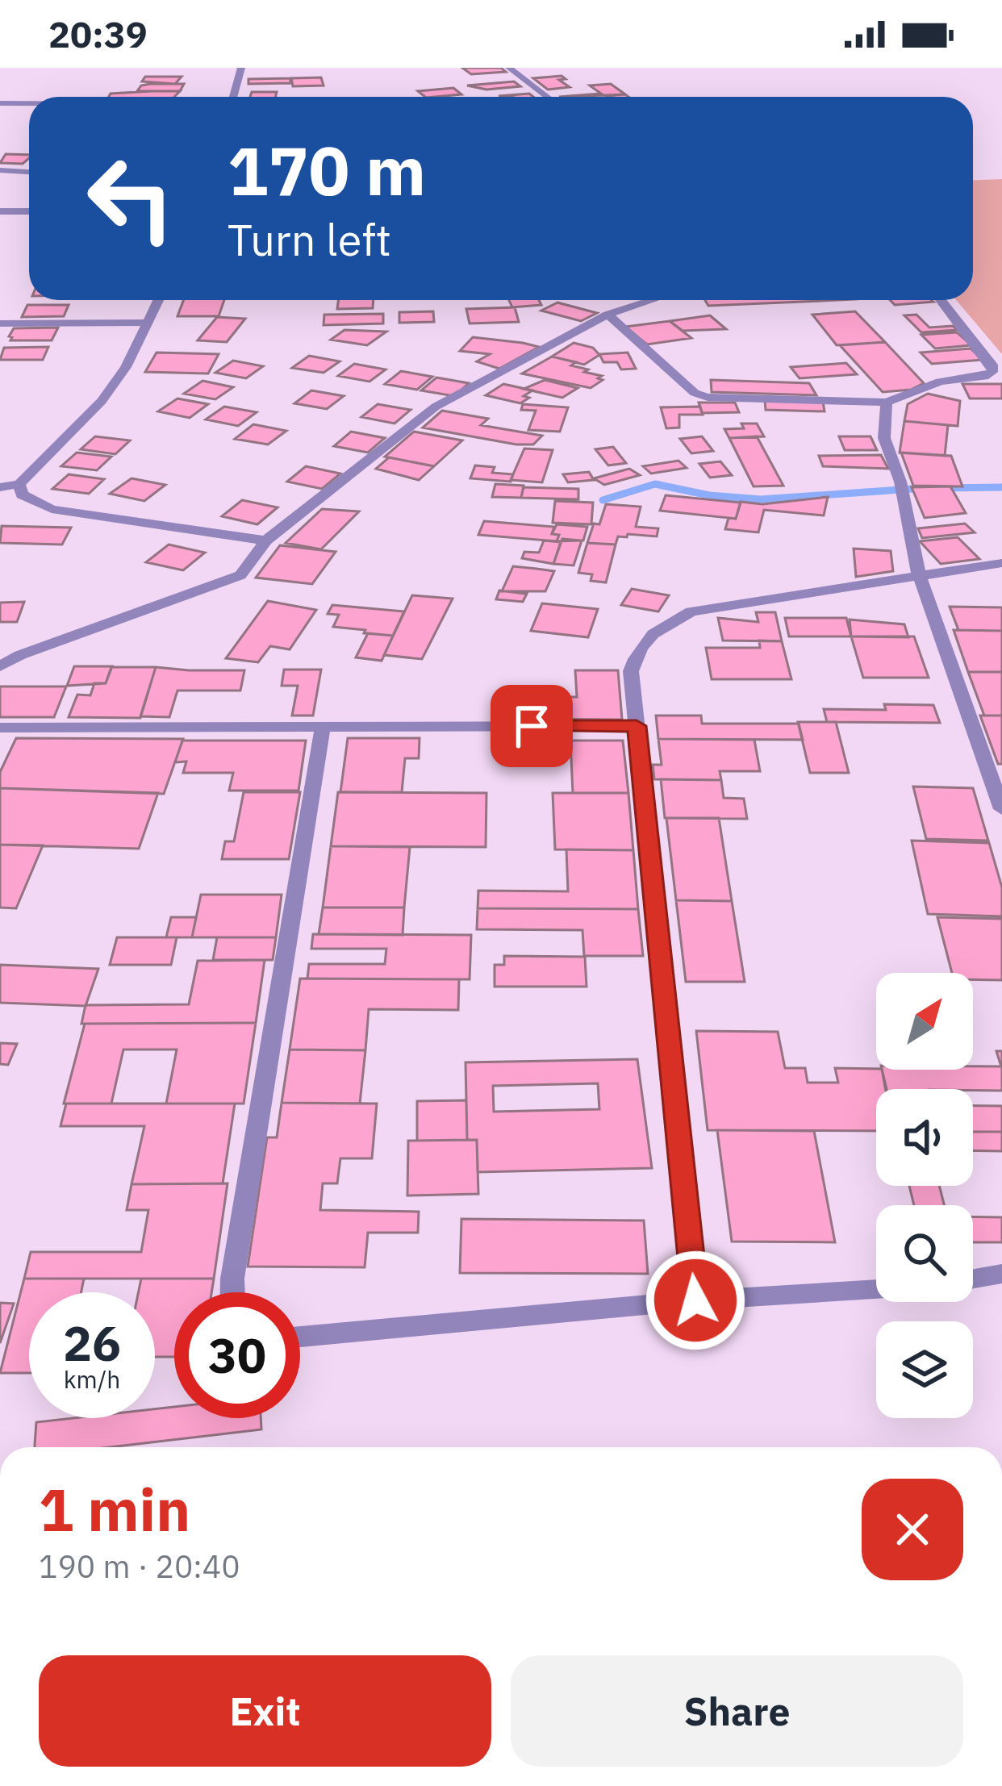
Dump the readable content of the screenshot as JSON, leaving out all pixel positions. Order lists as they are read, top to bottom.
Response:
{
  "north": "top right",
  "page": {
    "status": "20:39",
    "turn": ["170 m", "Turn left"],
    "speed": "26 km/h",
    "limit": "30",
    "heading": ["1 min", "190 m · 20:40"],
    "buttons": ["Exit", "Share"]
  }
}
